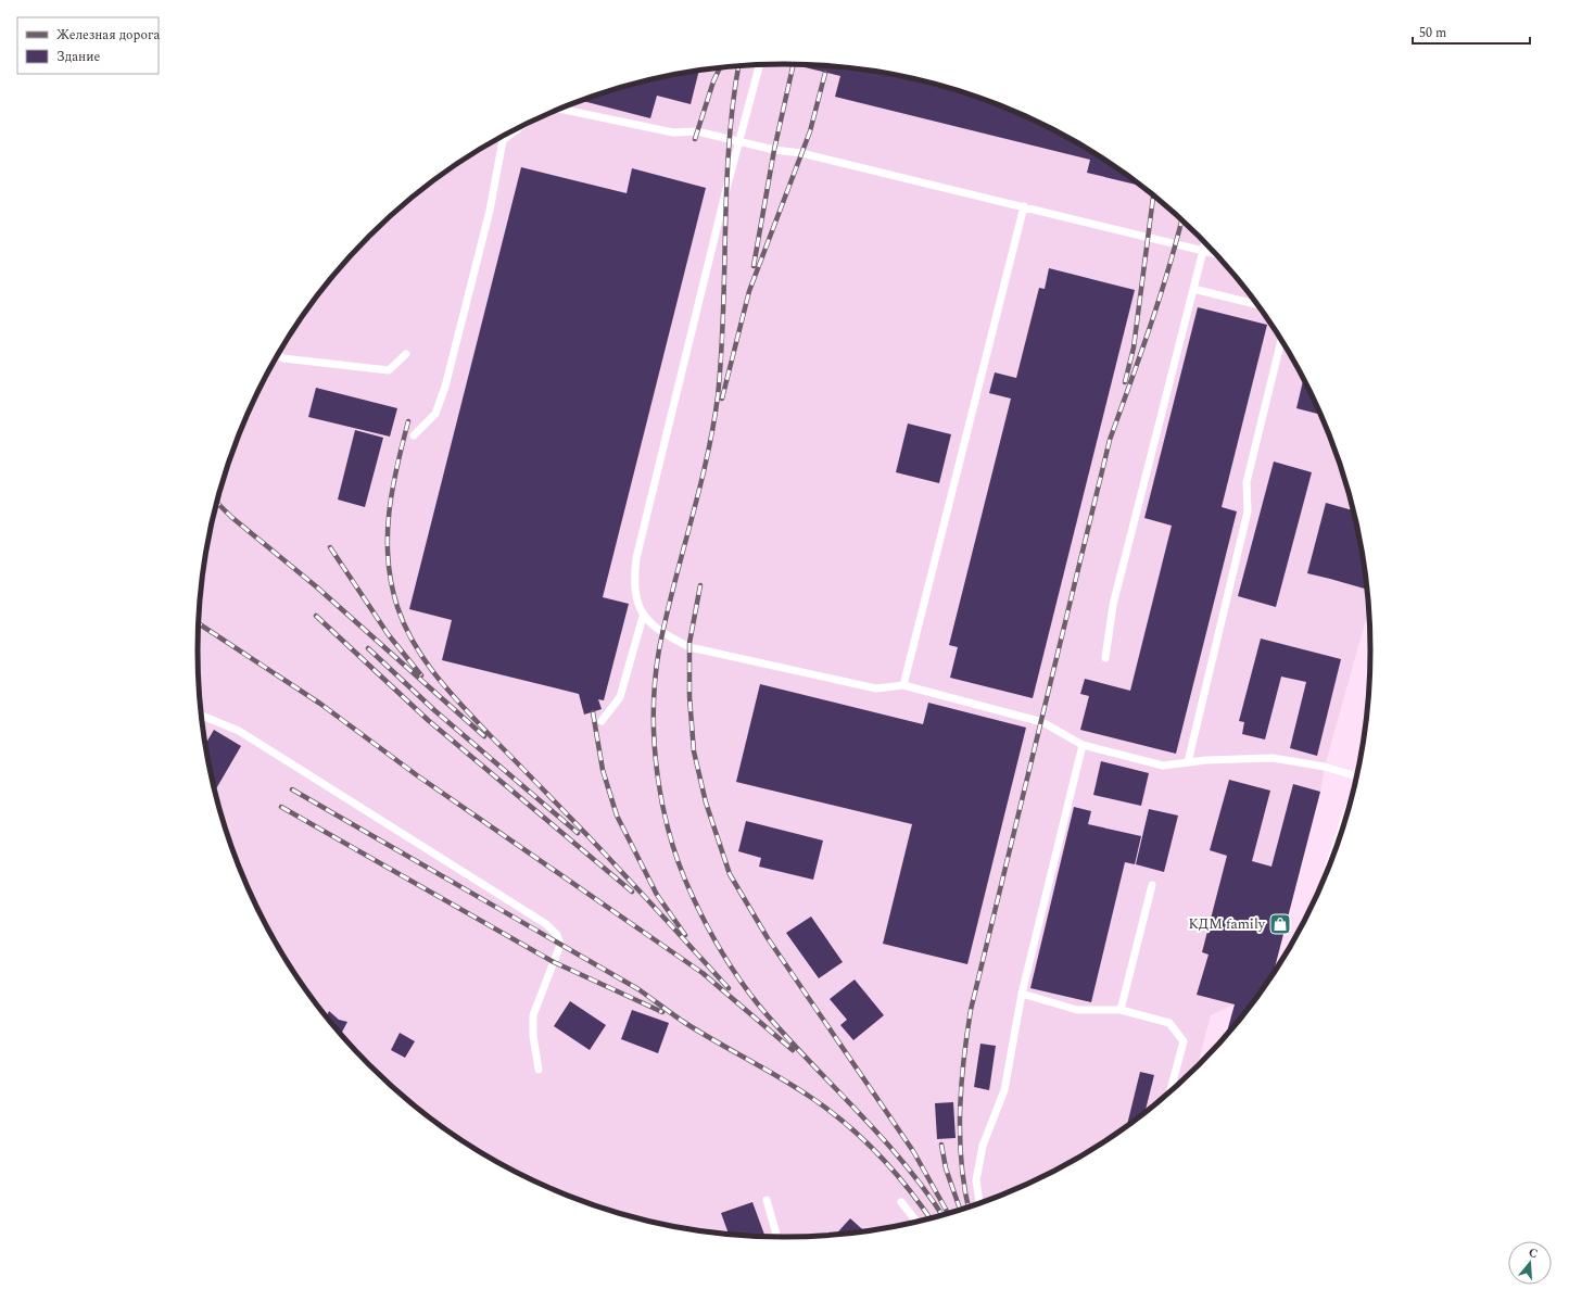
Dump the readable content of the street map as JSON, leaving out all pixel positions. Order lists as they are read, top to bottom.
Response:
{
  "places": {
    "shop": ["КДМ family"]
  },
  "legend": ["Железная дорога", "Здание"],
  "scale_bar": "50 m",
  "north": "top"
}
